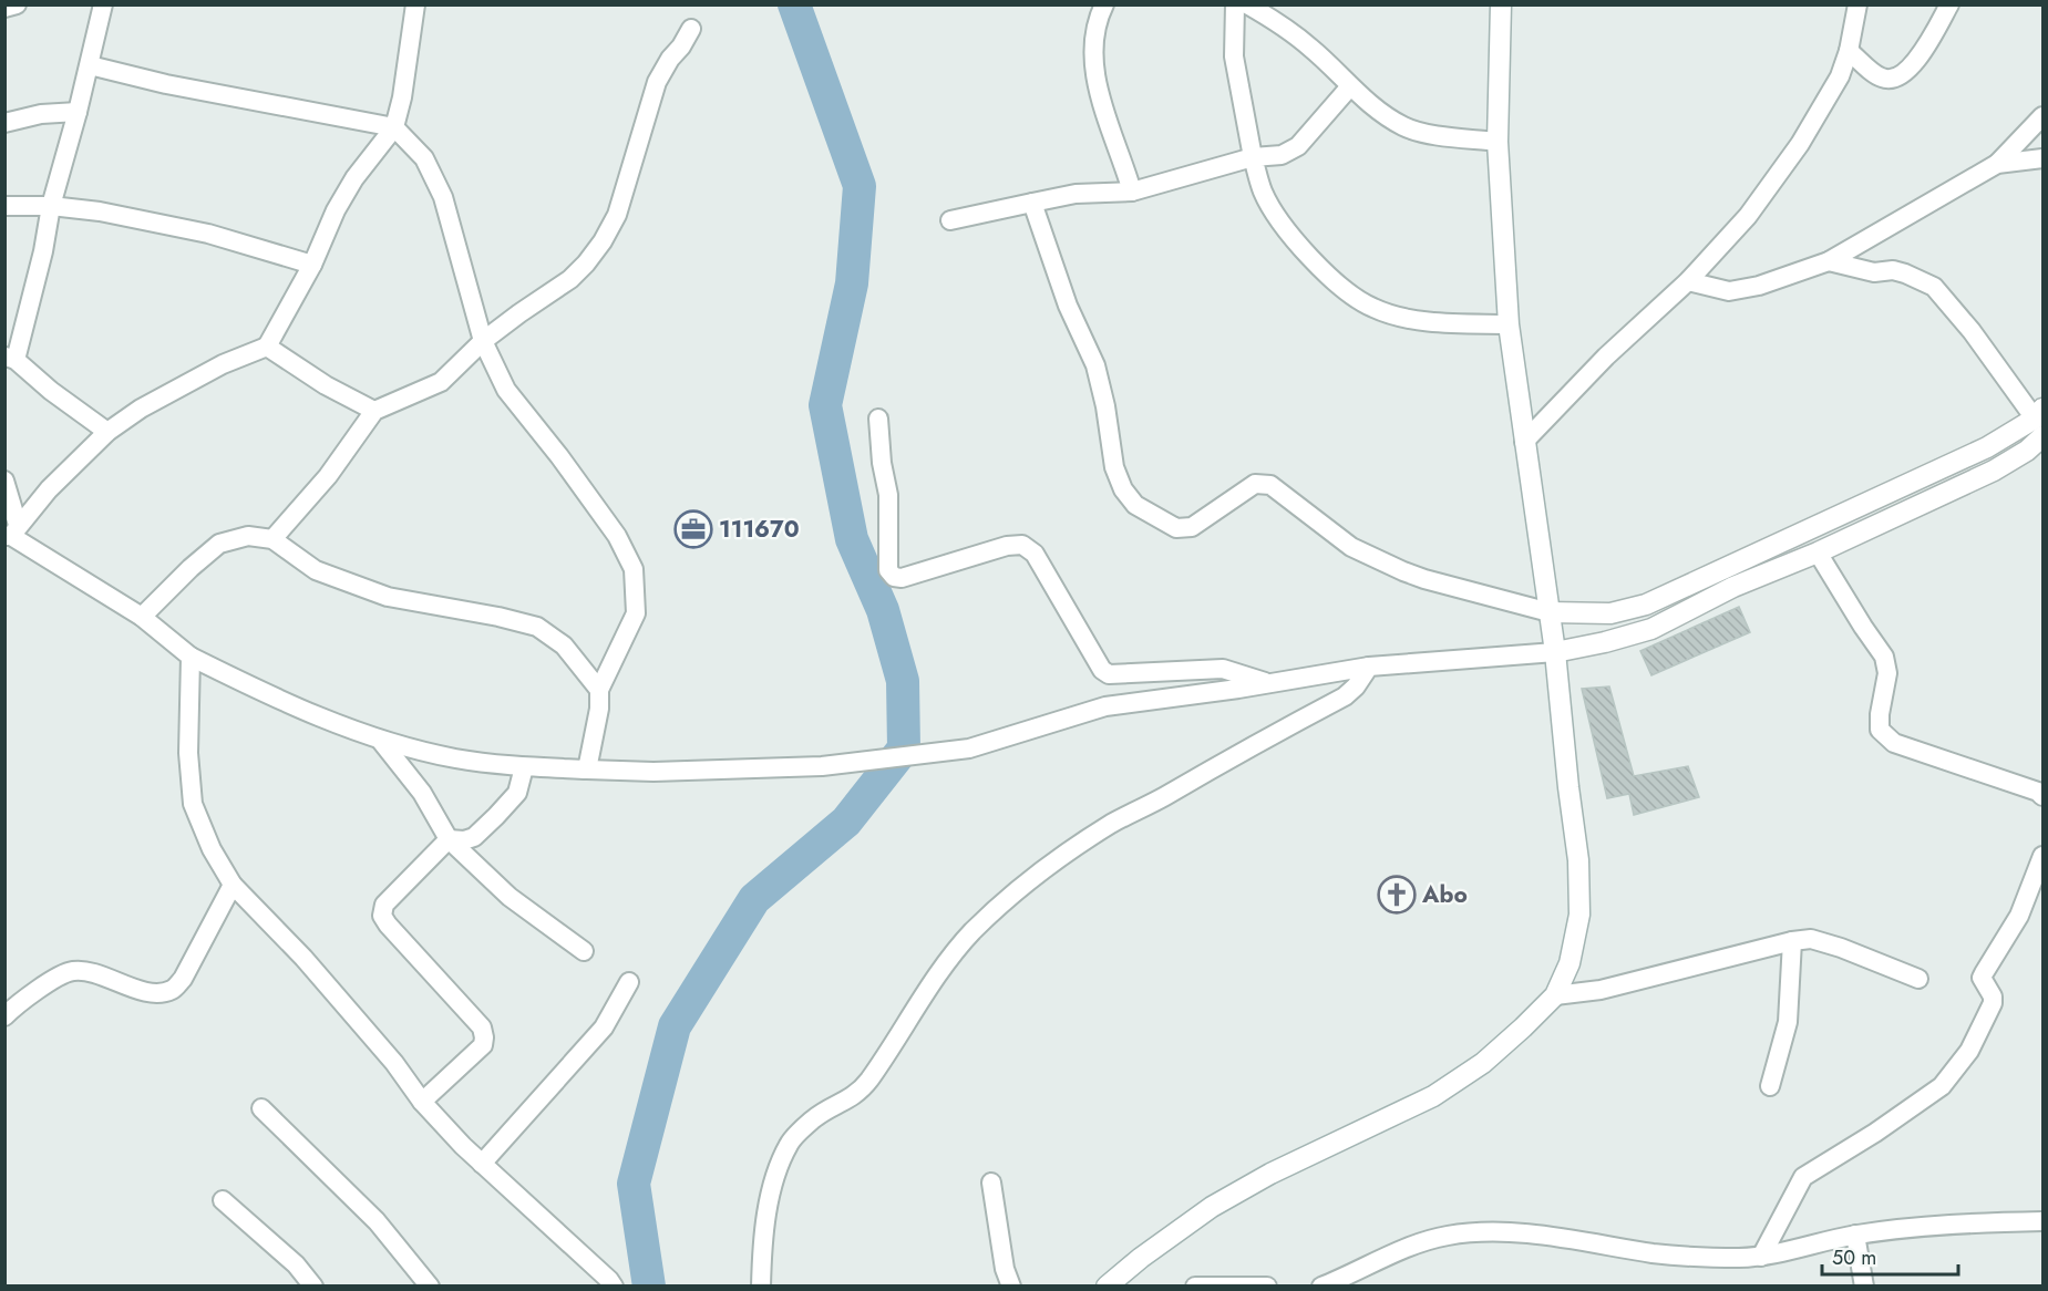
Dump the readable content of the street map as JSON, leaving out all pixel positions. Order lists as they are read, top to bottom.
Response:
{
  "places": {
    "office": ["111670"],
    "church": ["Abo"]
  },
  "scale_bar": "50 m"
}
